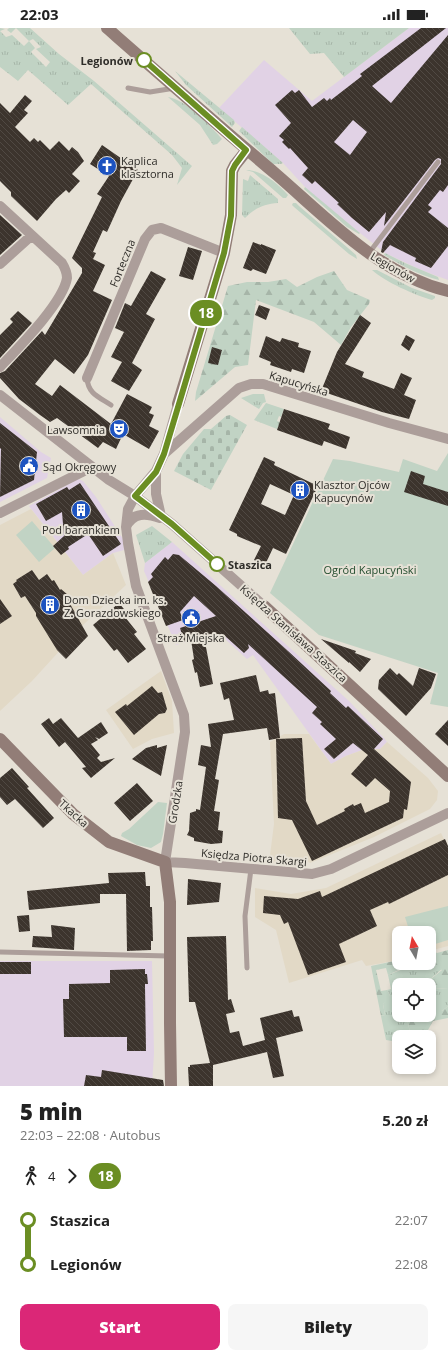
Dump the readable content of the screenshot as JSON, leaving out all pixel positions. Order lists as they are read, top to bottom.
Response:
{
  "streets": {
    "main road": [
      "Legionów",
      "Księdza Stanisława Staszica",
      "Grodzka",
      "Tkacka"
    ],
    "street": ["Forteczna", "Kapucyńska", "Księdza Piotra Skargi"]
  },
  "crossings": [
    ["Księdza Stanisława Staszica", "Grodzka"],
    ["Grodzka", "Tkacka"],
    ["Grodzka", "Księdza Piotra Skargi"],
    ["Tkacka", "Księdza Piotra Skargi"]
  ],
  "parks": ["Ogród Kapucyński"],
  "places": {
    "other": ["Legionów", "Staszica"],
    "church": ["Kaplica klasztorna"],
    "theatre": ["Lawsomnia"],
    "public building": ["Sąd Okręgowy", "Straż Miejska"],
    "building": ["Klasztor Ojców Kapucynów", "Pod barankiem", "Dom Dziecka im. ks. Z. Gorazdowskiego"]
  },
  "lines": ["bus line 18"],
  "north": "top",
  "page": {
    "status": "22:03",
    "on_map": "18",
    "heading": ["5 min", "22:03 – 22:08 · Autobus", "5.20 zł"],
    "legs": ["4", "18"],
    "list": [
      {
        "name": "Staszica",
        "value": "22:07"
      },
      {
        "name": "Legionów",
        "value": "22:08"
      }
    ],
    "buttons": ["Start", "Bilety"]
  }
}
